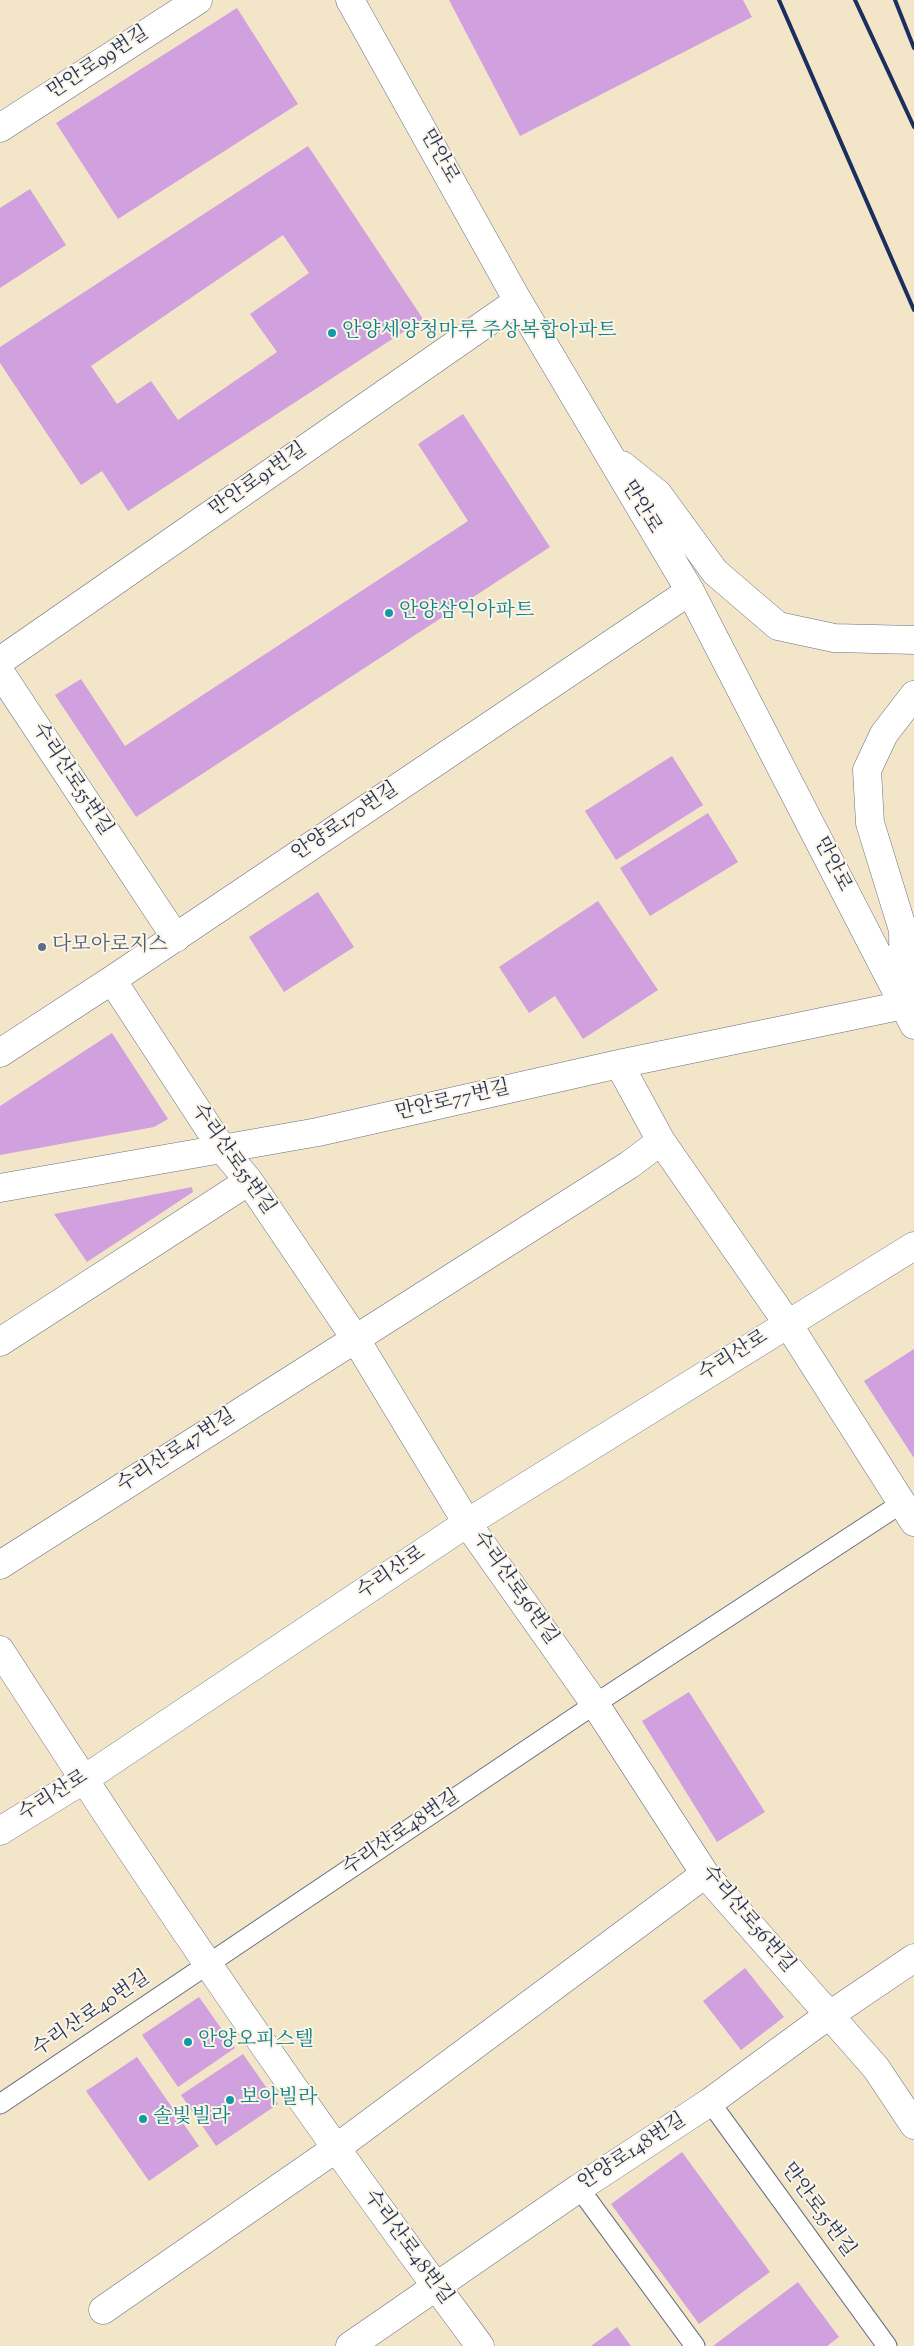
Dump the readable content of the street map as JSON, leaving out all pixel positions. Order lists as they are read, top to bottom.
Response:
{
  "streets": {
    "street": [
      "만안로99번길",
      "만안로",
      "만안로91번길",
      "수리산로55번길",
      "안양로170번길",
      "만안로77번길",
      "수리산로",
      "수리산로47번길",
      "수리산로56번길",
      "수리산로48번길",
      "안양로148번길"
    ],
    "lane": ["수리산로40번길", "만안로55번길"]
  },
  "crossings": [
    ["만안로", "만안로91번길"],
    ["만안로", "안양로170번길"],
    ["만안로", "만안로77번길"],
    ["수리산로55번길", "안양로170번길"],
    ["수리산로55번길", "만안로77번길"],
    ["수리산로55번길", "수리산로"],
    ["수리산로55번길", "수리산로47번길"],
    ["수리산로55번길", "수리산로56번길"],
    ["만안로77번길", "수리산로"],
    ["수리산로", "수리산로56번길"],
    ["수리산로", "수리산로48번길"],
    ["수리산로56번길", "수리산로48번길"],
    ["수리산로56번길", "안양로148번길"],
    ["수리산로48번길", "수리산로40번길"],
    ["수리산로48번길", "안양로148번길"],
    ["안양로148번길", "만안로55번길"]
  ],
  "places": [
    "안양세양청마루 주상복합아파트",
    "안양삼익아파트",
    "다모아로지스",
    "안양오피스텔",
    "보아빌라",
    "솔빛빌라"
  ]
}
